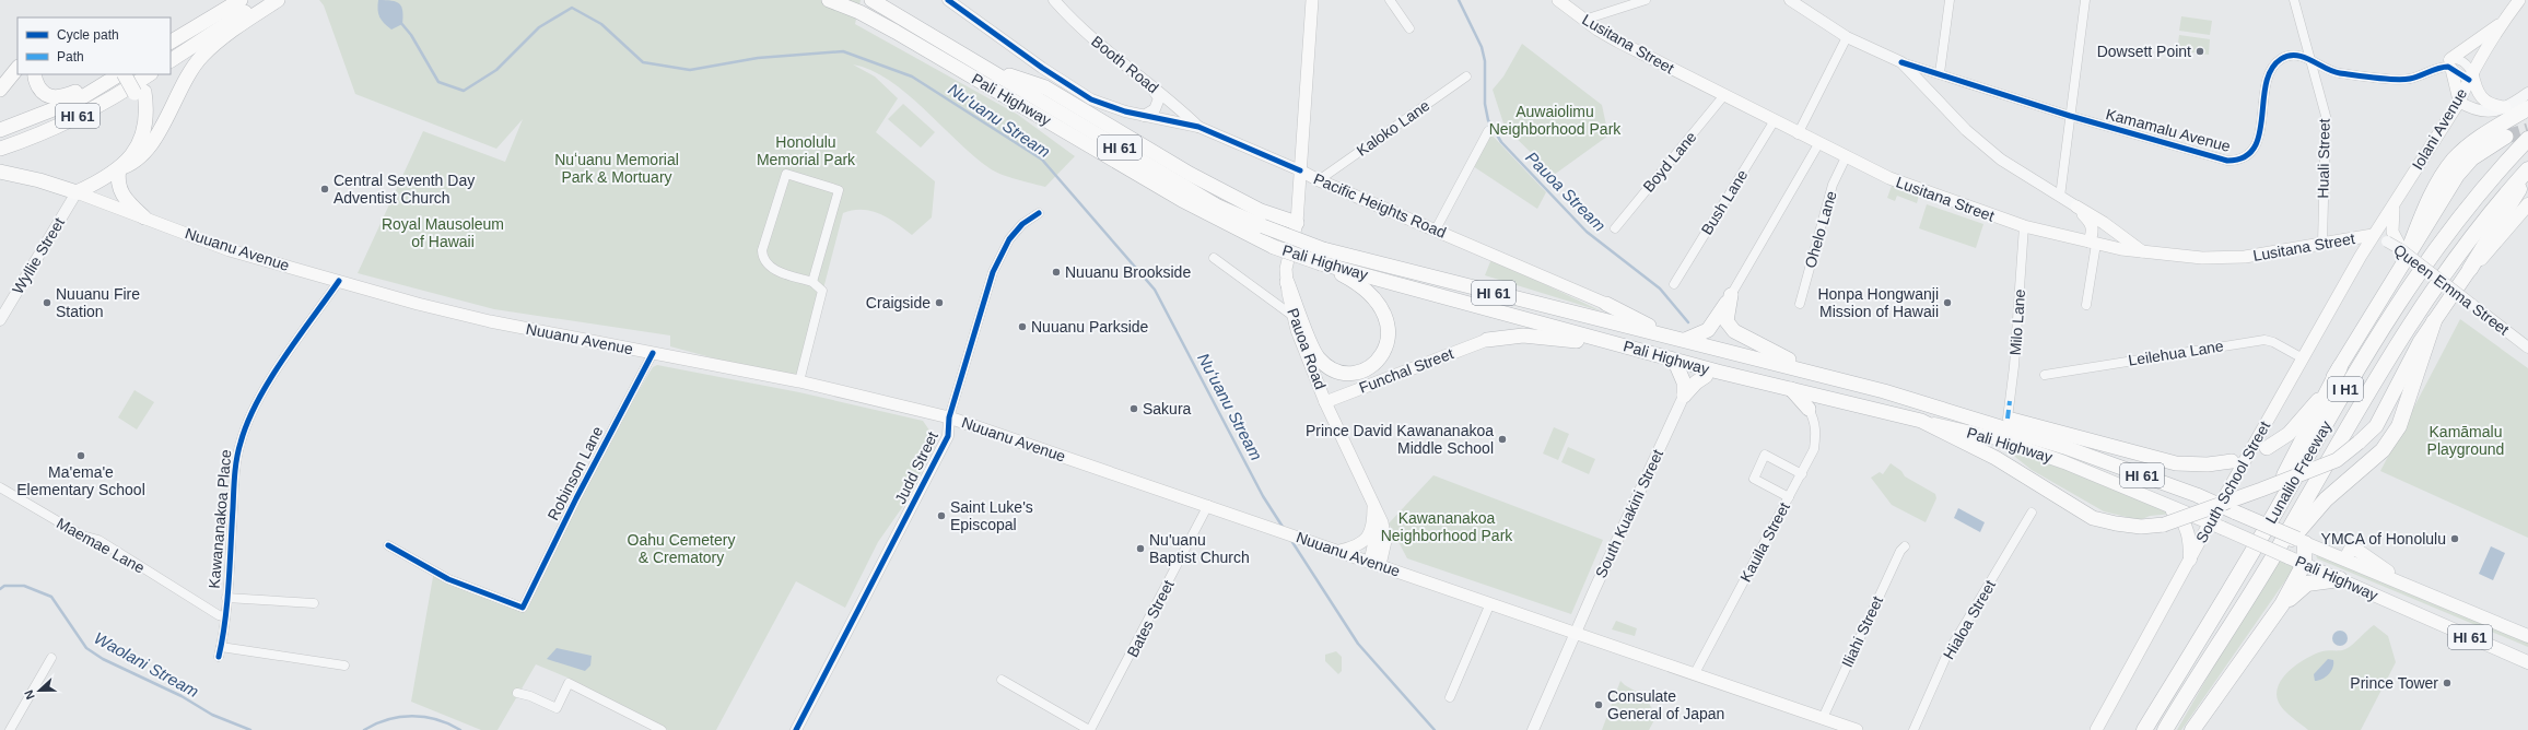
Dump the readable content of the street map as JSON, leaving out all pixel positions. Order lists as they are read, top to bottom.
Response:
{
  "streets": {
    "highway": [
      "Pali Highway",
      "HI 61",
      "I H1",
      "Lunalilo Freeway"
    ],
    "main road": [
      "Lusitana Street",
      "Iolani Avenue",
      "Pacific Heights Road",
      "Nuuanu Avenue",
      "Pauoa Road",
      "Funchal Street",
      "South School Street"
    ],
    "street": [
      "Booth Road",
      "Kaloko Lane",
      "Kamamalu Avenue",
      "Huali Street",
      "Boyd Lane",
      "Bush Lane",
      "Ohelo Lane",
      "Wyllie Street",
      "Queen Emma Street",
      "Milo Lane",
      "Leilehua Lane",
      "Judd Street",
      "Robinson Lane",
      "South Kuakini Street",
      "Kawananakoa Place",
      "Kauila Street",
      "Maemae Lane",
      "Bates Street",
      "Hialoa Street",
      "Iliahi Street"
    ]
  },
  "crossings": [
    ["Lusitana Street", "Iolani Avenue"],
    ["Lusitana Street", "Huali Street"],
    ["Lusitana Street", "Boyd Lane"],
    ["Lusitana Street", "Bush Lane"],
    ["Lusitana Street", "Ohelo Lane"],
    ["Lusitana Street", "Queen Emma Street"],
    ["Lusitana Street", "Milo Lane"],
    ["Lusitana Street", "South School Street"],
    ["Booth Road", "Pacific Heights Road"],
    ["Pali Highway", "South School Street"],
    ["Kaloko Lane", "Pacific Heights Road"],
    ["Iolani Avenue", "Queen Emma Street"],
    ["Iolani Avenue", "South School Street"],
    ["Kamamalu Avenue", "Huali Street"],
    ["Pacific Heights Road", "Pauoa Road"],
    ["Nuuanu Avenue", "Wyllie Street"],
    ["Nuuanu Avenue", "Pauoa Road"],
    ["Nuuanu Avenue", "Judd Street"],
    ["Nuuanu Avenue", "Robinson Lane"],
    ["Nuuanu Avenue", "South Kuakini Street"],
    ["Nuuanu Avenue", "Kawananakoa Place"],
    ["Nuuanu Avenue", "Kauila Street"],
    ["Nuuanu Avenue", "Bates Street"],
    ["Nuuanu Avenue", "Iliahi Street"],
    ["Queen Emma Street", "South School Street"],
    ["Pauoa Road", "Funchal Street"],
    ["Leilehua Lane", "South School Street"],
    ["Kawananakoa Place", "Maemae Lane"]
  ],
  "water": ["Nuʻuanu Stream", "Pauoa Stream", "Waolani Stream"],
  "parks": [
    "Auwaiolimu Neighborhood Park",
    "Honolulu Memorial Park",
    "Nuʻuanu Memorial Park & Mortuary",
    "Royal Mausoleum of Hawaii",
    "Kamāmalu Playground",
    "Kawananakoa Neighborhood Park",
    "Oahu Cemetery & Crematory"
  ],
  "places": [
    "Dowsett Point",
    "Central Seventh Day Adventist Church",
    "Nuuanu Brookside",
    "Nuuanu Fire Station",
    "Craigside",
    "Honpa Hongwanji Mission of Hawaii",
    "Nuuanu Parkside",
    "Sakura",
    "Prince David Kawananakoa Middle School",
    "Ma'ema'e Elementary School",
    "Saint Luke's Episcopal",
    "YMCA of Honolulu",
    "Nu'uanu Baptist Church",
    "Prince Tower",
    "Consulate General of Japan"
  ],
  "legend": ["Cycle path", "Path"],
  "north": "left"
}
